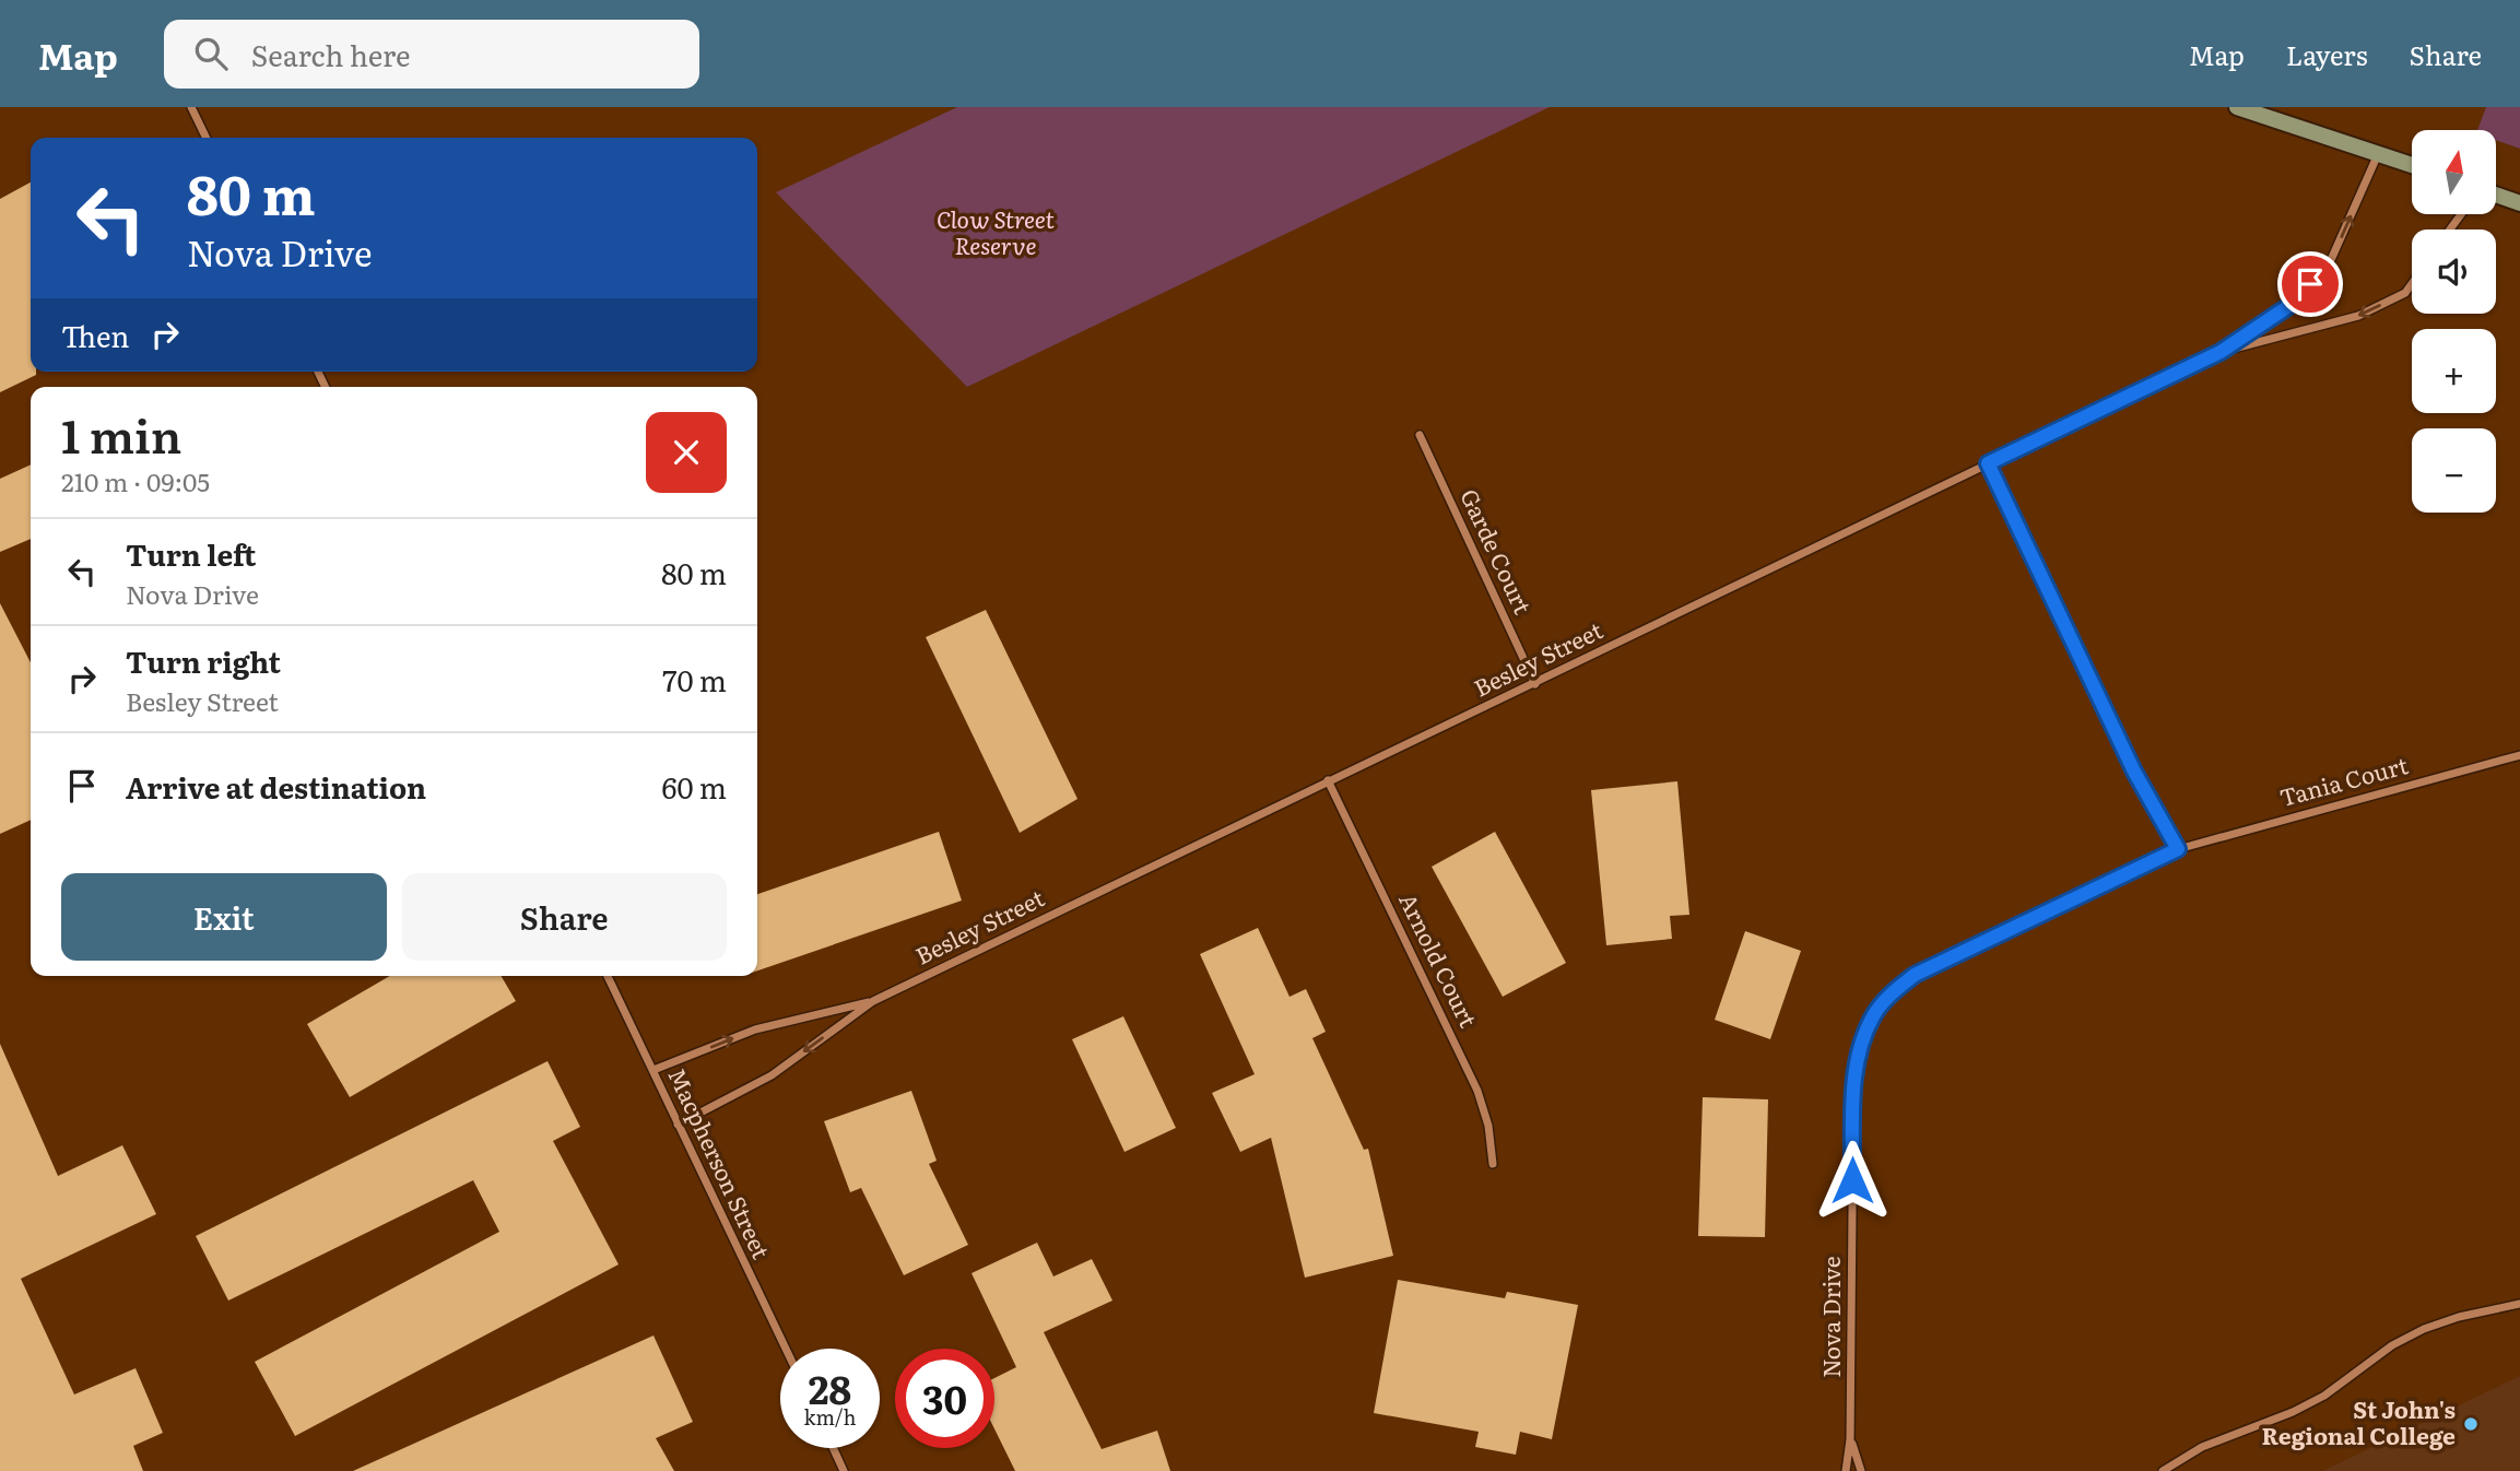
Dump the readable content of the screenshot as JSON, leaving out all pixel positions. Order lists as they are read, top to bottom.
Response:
{
  "streets": {
    "street": [
      "Garde Court",
      "Besley Street",
      "Tania Court",
      "Arnold Court",
      "Macpherson Street",
      "Nova Drive"
    ]
  },
  "crossings": [
    ["Garde Court", "Besley Street"],
    ["Besley Street", "Arnold Court"],
    ["Besley Street", "Macpherson Street"],
    ["Tania Court", "Nova Drive"]
  ],
  "parks": ["Clow Street Reserve"],
  "places": ["St John's Regional College"],
  "north": "top",
  "page": {
    "header": "Map",
    "search": "Search here",
    "nav": ["Map", "Layers", "Share"],
    "map_buttons": ["+", "−"],
    "turn": ["80 m", "Nova Drive"],
    "then": "Then",
    "heading": ["1 min", "210 m · 09:05"],
    "list": [
      {
        "name": "Turn left",
        "note": "Nova Drive",
        "value": "80 m"
      },
      {
        "name": "Turn right",
        "note": "Besley Street",
        "value": "70 m"
      },
      {
        "name": "Arrive at destination",
        "value": "60 m"
      }
    ],
    "buttons": ["Exit", "Share"],
    "speed": "28 km/h",
    "limit": "30"
  }
}
